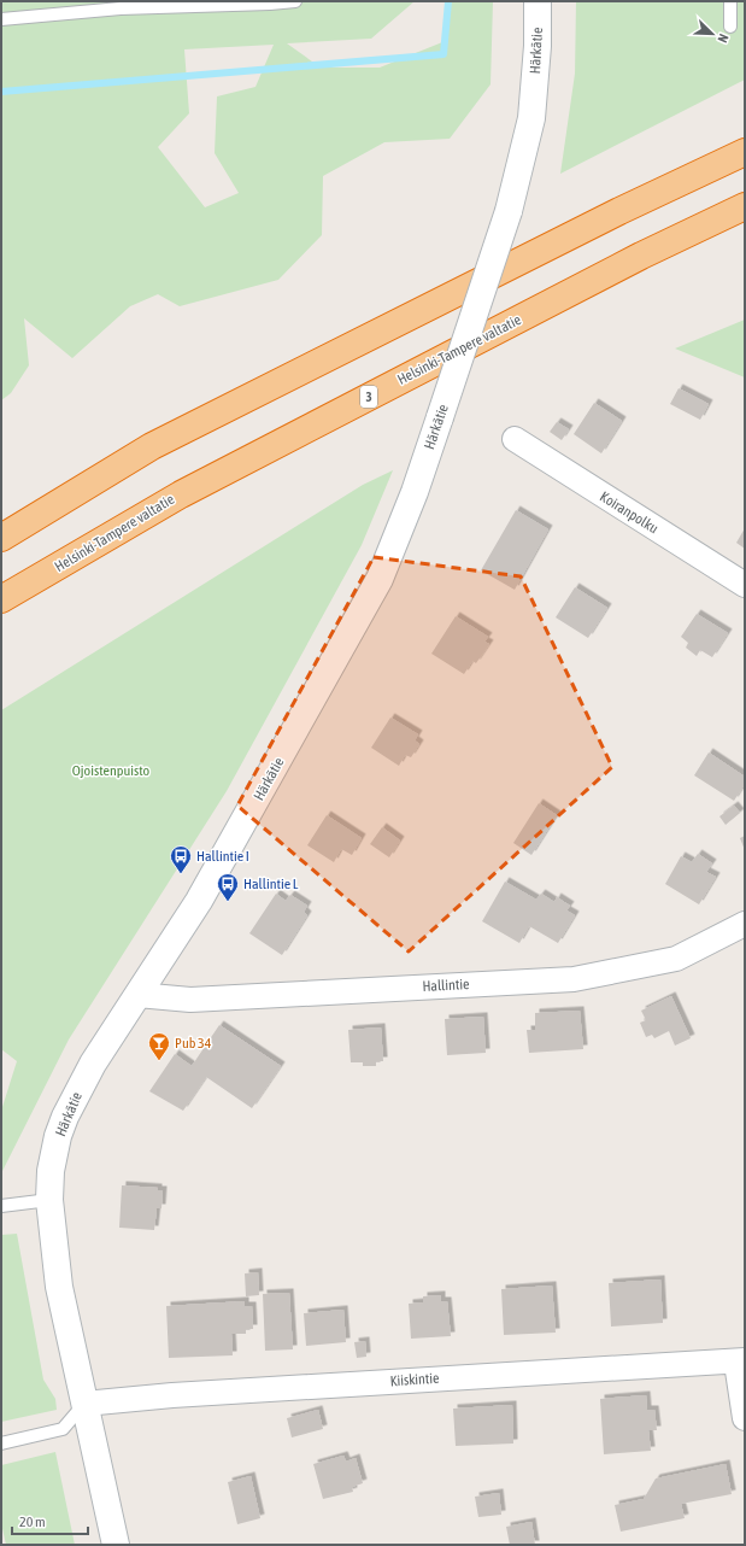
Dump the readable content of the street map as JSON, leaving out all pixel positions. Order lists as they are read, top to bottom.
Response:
{
  "streets": {
    "highway": ["Helsinki-Tampere valtatie", "3"],
    "main road": ["Härkätie"],
    "street": ["Koiranpolku", "Hallintie", "Kiiskintie"]
  },
  "crossings": [
    ["Härkätie", "Hallintie"],
    ["Härkätie", "Kiiskintie"]
  ],
  "parks": ["Ojoistenpuisto"],
  "places": {
    "bus stop": ["Hallintie I", "Hallintie L"],
    "bar": ["Pub 34"]
  },
  "scale_bar": "20 m",
  "north": "bottom right"
}
